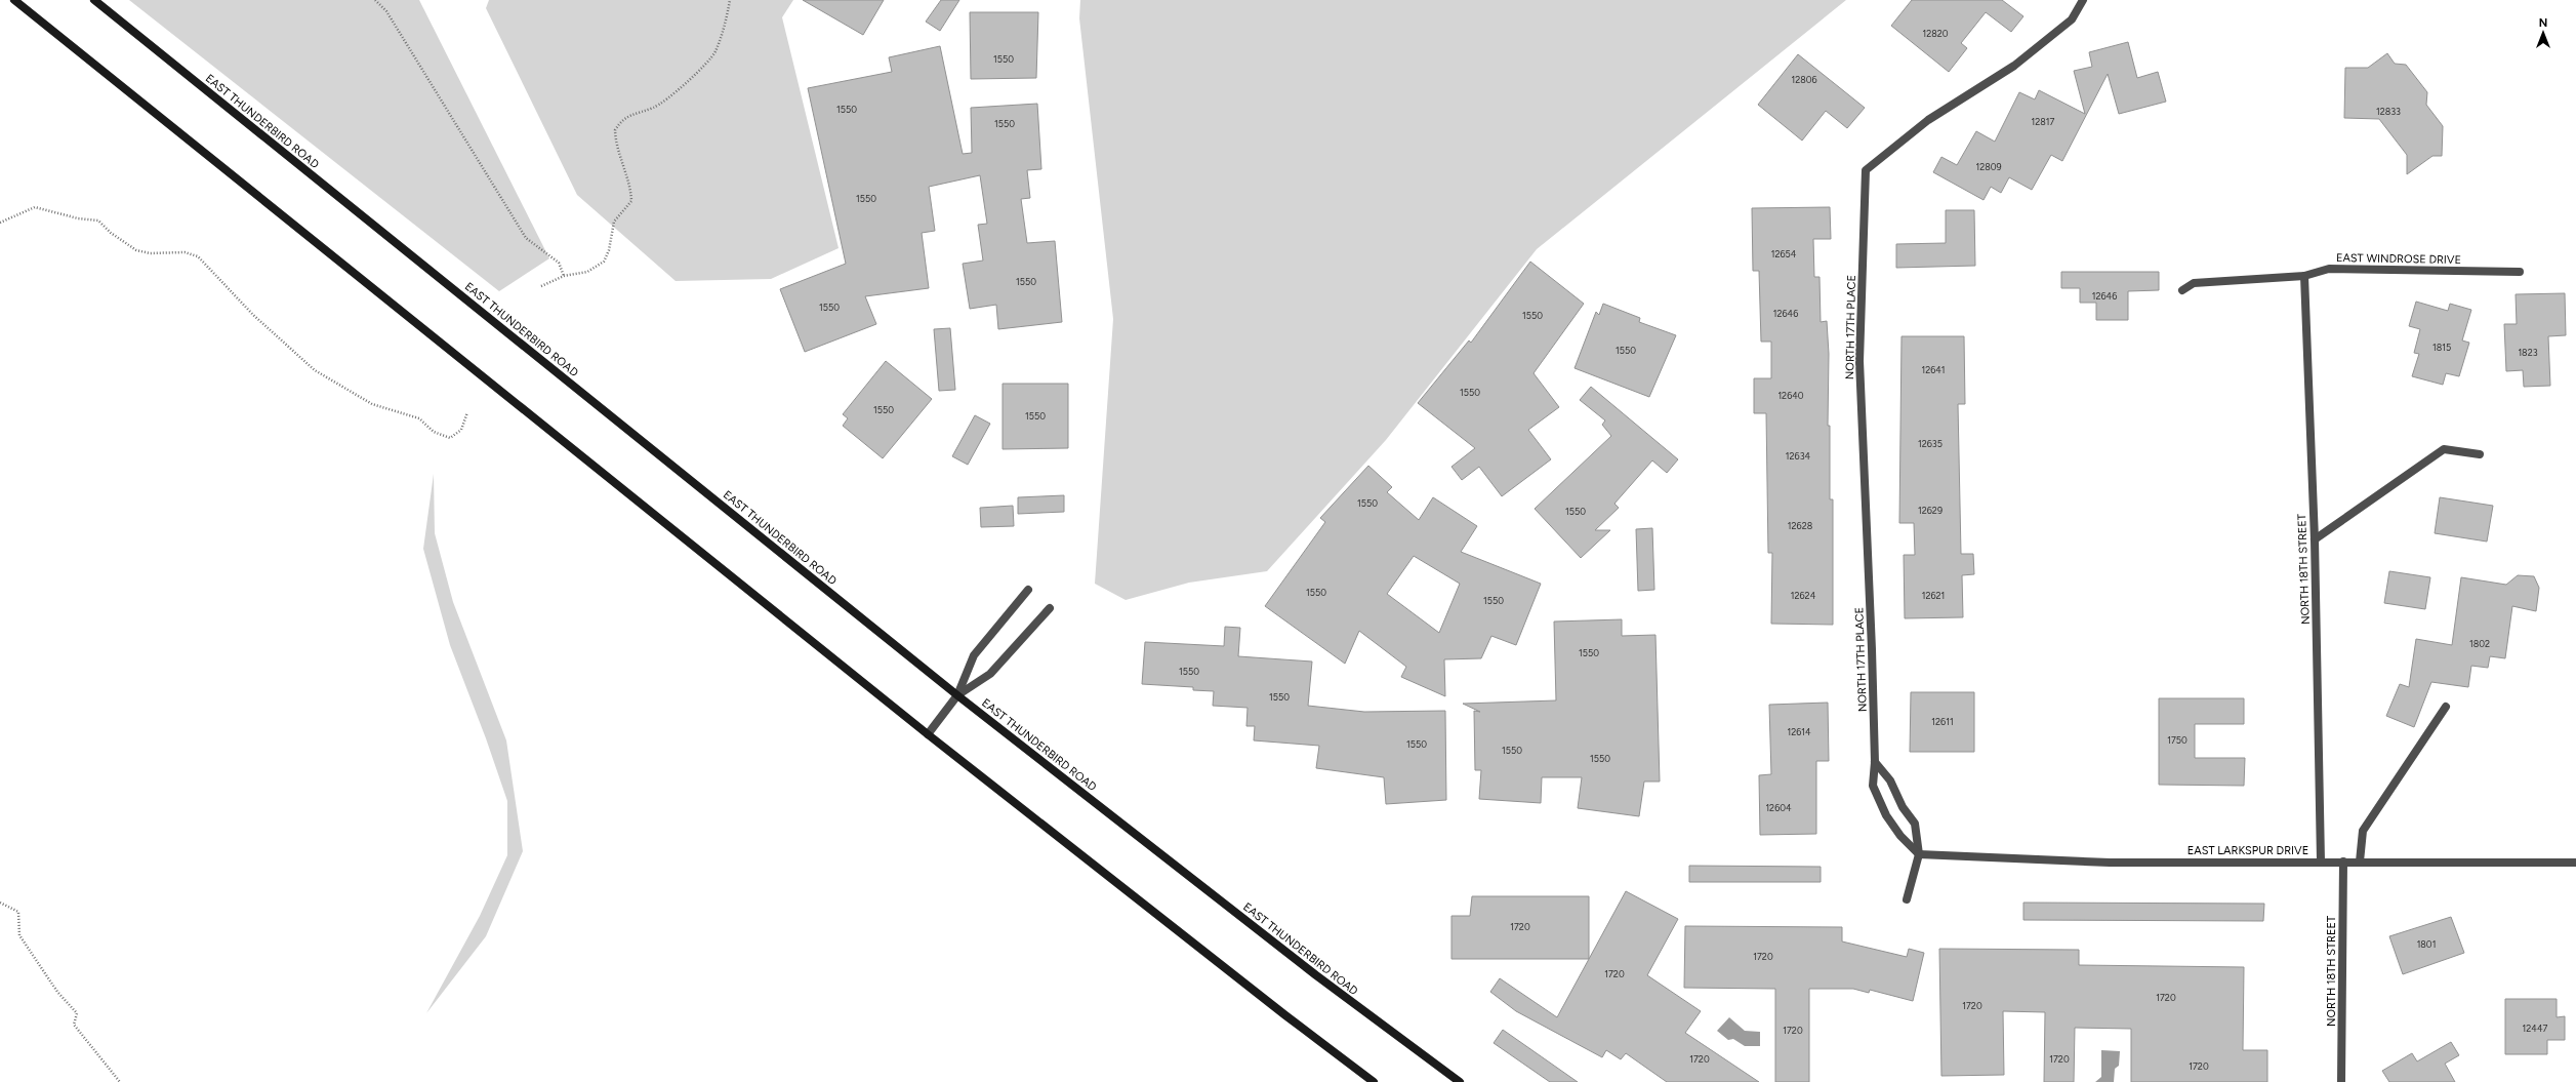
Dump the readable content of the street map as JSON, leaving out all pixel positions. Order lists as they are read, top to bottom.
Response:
{
  "streets": {
    "main road": ["EAST THUNDERBIRD ROAD"],
    "street": [
      "EAST WINDROSE DRIVE",
      "NORTH 17TH PLACE",
      "NORTH 18TH STREET",
      "EAST LARKSPUR DRIVE"
    ]
  },
  "crossings": [
    ["EAST WINDROSE DRIVE", "NORTH 18TH STREET"],
    ["NORTH 17TH PLACE", "EAST LARKSPUR DRIVE"],
    ["NORTH 18TH STREET", "EAST LARKSPUR DRIVE"]
  ],
  "house_numbers": [
    "12820",
    "1550",
    "12806",
    "1550",
    "12833",
    "12817",
    "1550",
    "12809",
    "1550",
    "12654",
    "1550",
    "12646",
    "1550",
    "12646",
    "1550",
    "1815",
    "1550",
    "1823",
    "12641",
    "1550",
    "12640",
    "1550",
    "1550",
    "12635",
    "12634",
    "1550",
    "12629",
    "1550",
    "12628",
    "1550",
    "12624",
    "12621",
    "1550",
    "1802",
    "1550",
    "1550",
    "1550",
    "12611",
    "12614",
    "1750",
    "1550",
    "1550",
    "1550",
    "12604",
    "1720",
    "1801",
    "1720",
    "1720",
    "1720",
    "1720",
    "12447",
    "1720",
    "1720",
    "1720",
    "1720"
  ],
  "north": "top"
}
